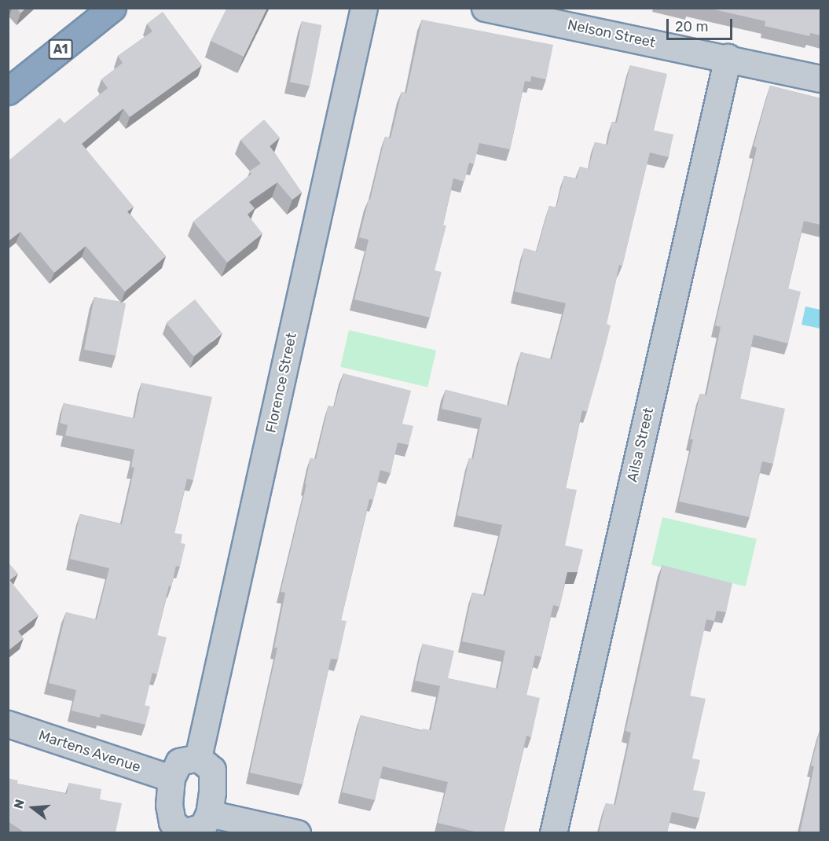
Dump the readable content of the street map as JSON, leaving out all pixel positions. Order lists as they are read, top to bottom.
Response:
{
  "streets": {
    "highway": ["A1"],
    "street": [
      "Nelson Street",
      "Florence Street",
      "Ailsa Street",
      "Martens Avenue"
    ]
  },
  "crossings": [
    ["Nelson Street", "Ailsa Street"]
  ],
  "scale_bar": "20 m",
  "north": "left"
}
